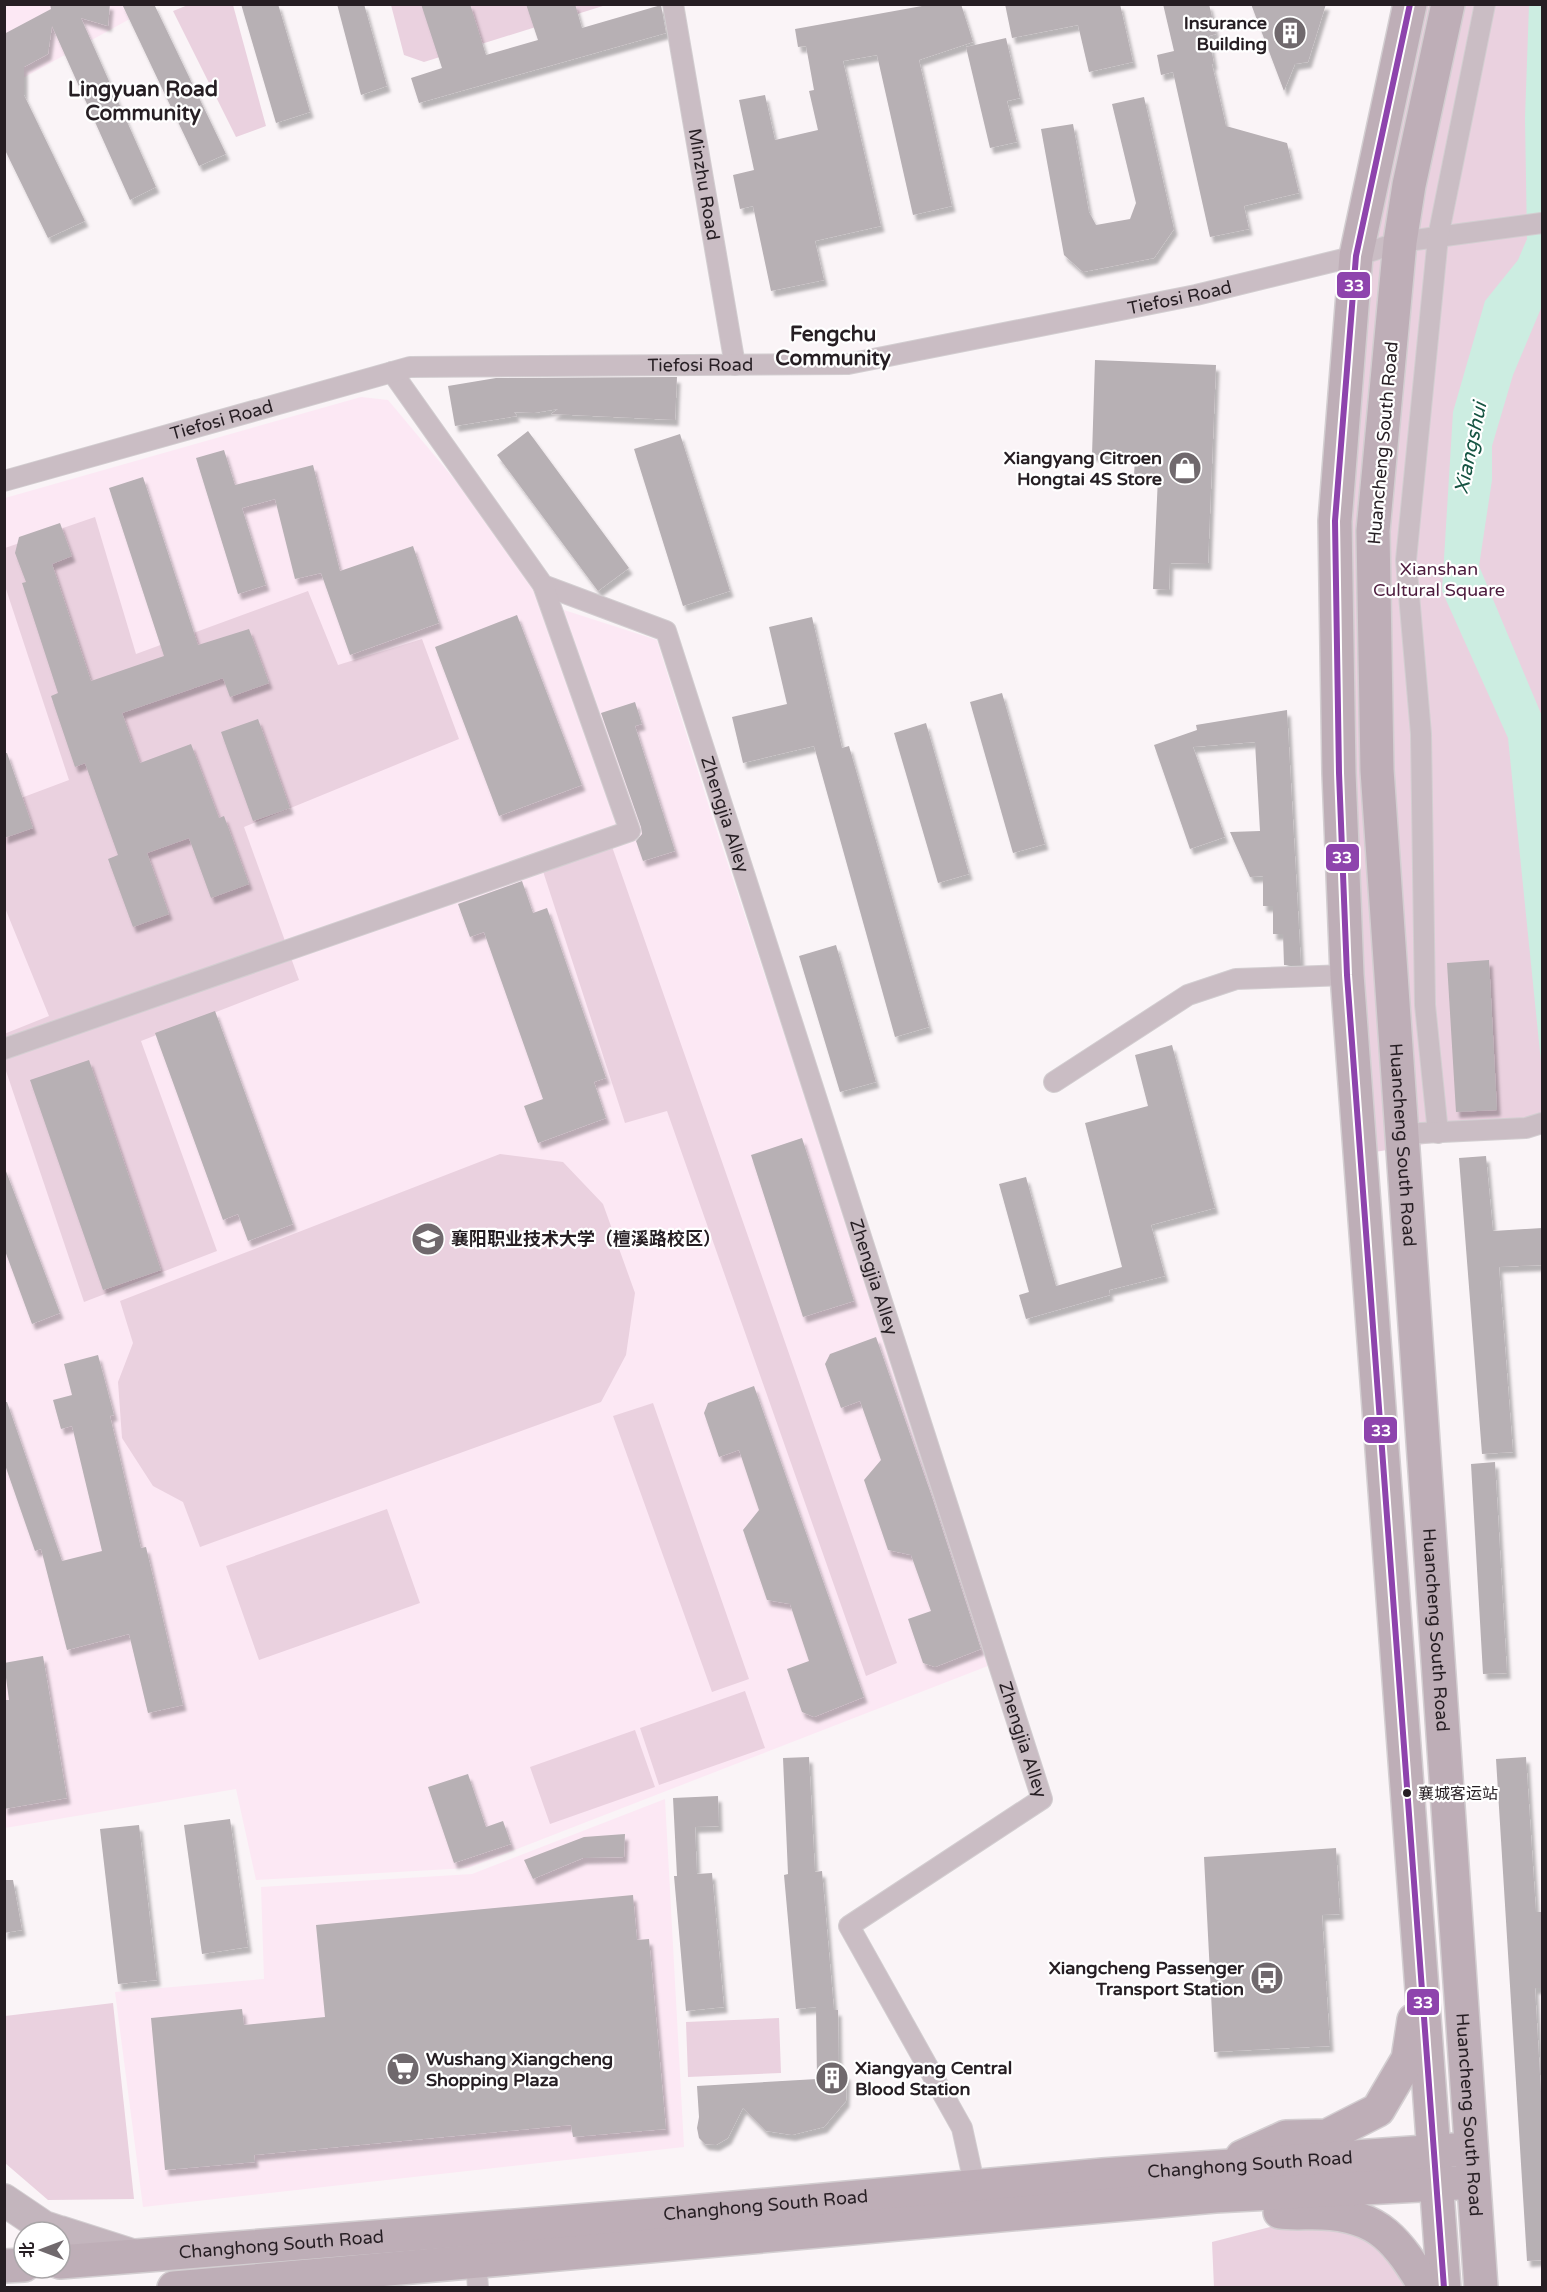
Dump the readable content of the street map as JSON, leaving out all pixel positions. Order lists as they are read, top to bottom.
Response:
{
  "streets": {
    "highway": ["Huancheng South Road", "Changhong South Road"],
    "street": ["Minzhu Road", "Tiefosi Road", "Zhengjia Alley"]
  },
  "crossings": [
    ["Minzhu Road", "Tiefosi Road"],
    ["Tiefosi Road", "Huancheng South Road"],
    ["Huancheng South Road", "Changhong South Road"],
    ["Zhengjia Alley", "Changhong South Road"]
  ],
  "districts": ["Lingyuan Road Community", "Fengchu Community"],
  "water": ["Xiangshui"],
  "parks": ["Xianshan Cultural Square"],
  "places": {
    "building": ["Insurance Building", "Xiangyang Central Blood Station"],
    "shop": ["Xiangyang Citroen Hongtai 4S Store"],
    "school or university": ["襄阳职业技术大学（檀溪路校区）"],
    "other": ["襄城客运站"],
    "bus stop": ["Xiangcheng Passenger Transport Station"],
    "supermarket": ["Wushang Xiangcheng Shopping Plaza"]
  },
  "lines": ["transit line 33"],
  "north": "left"
}
